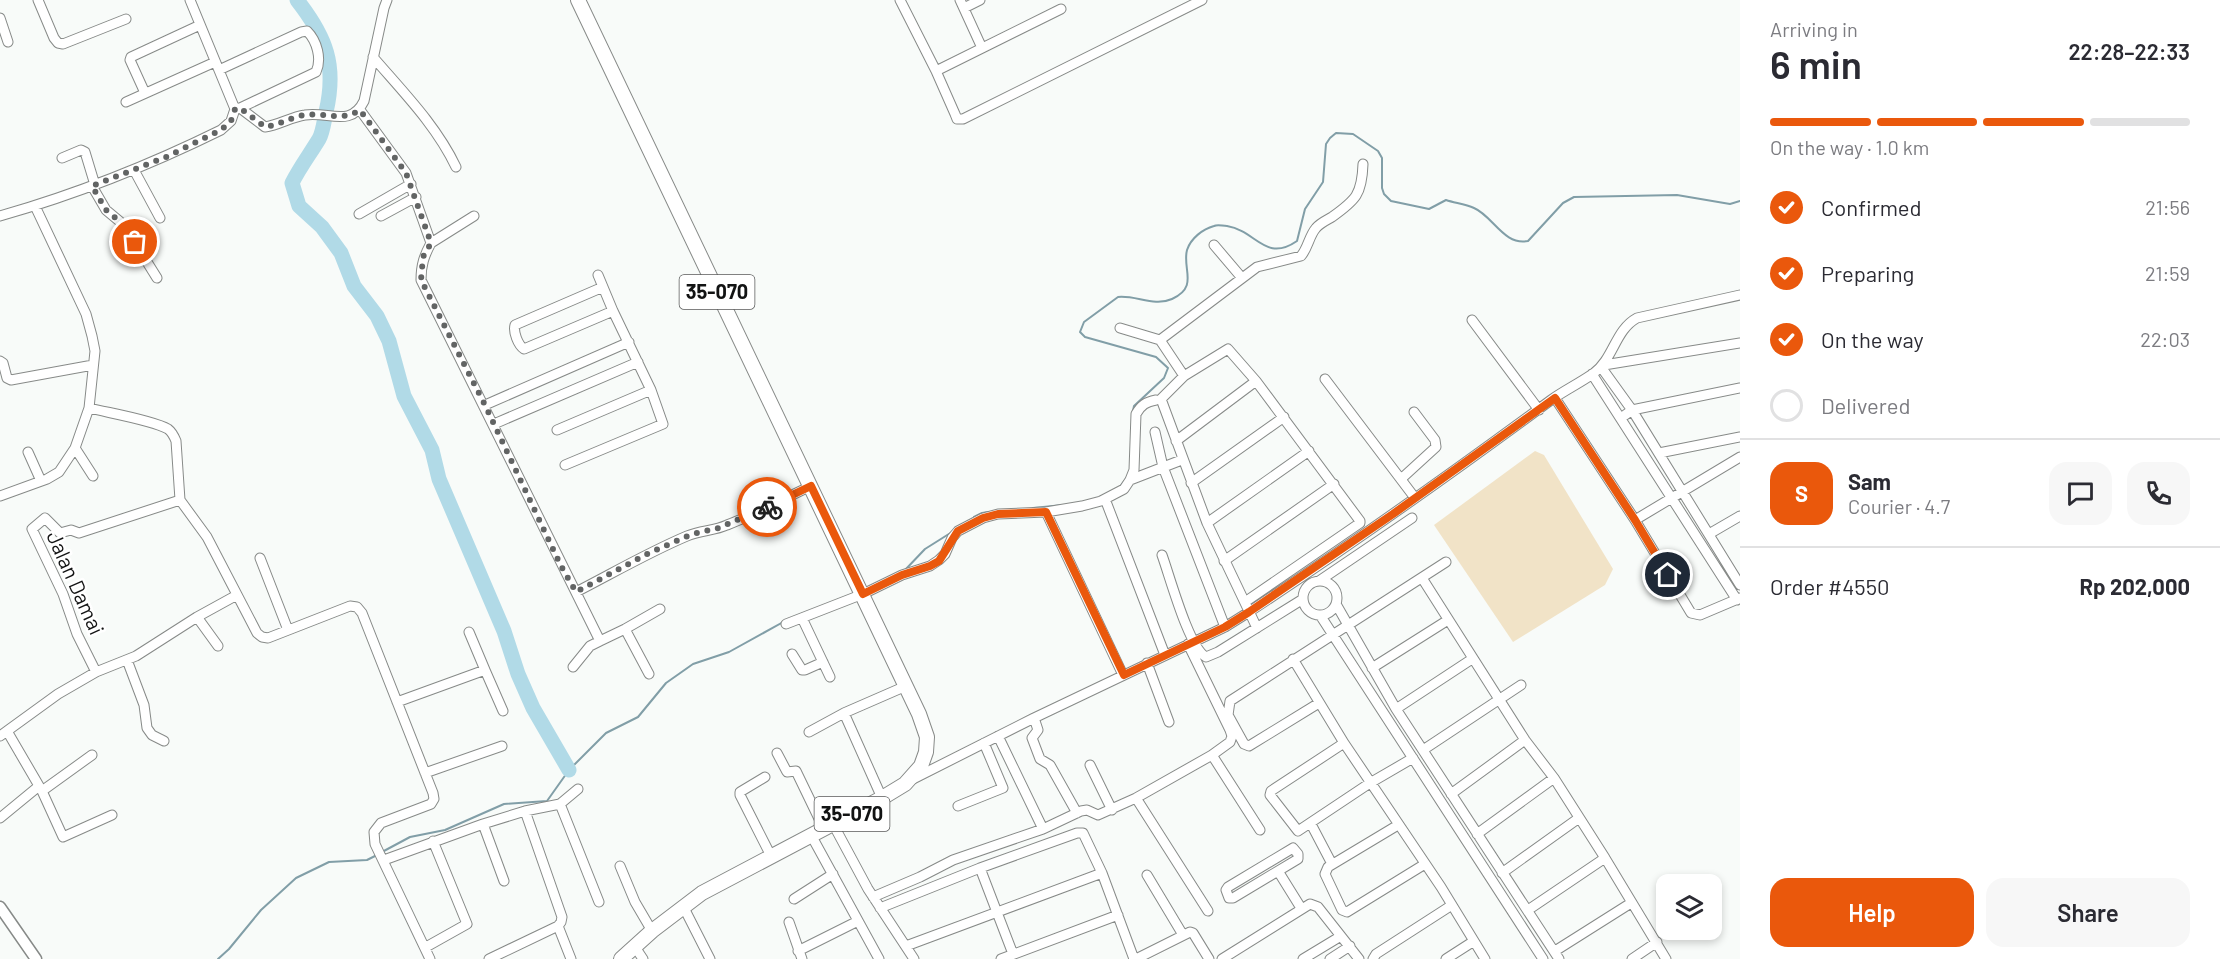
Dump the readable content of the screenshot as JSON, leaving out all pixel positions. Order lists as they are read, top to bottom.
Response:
{
  "streets": {
    "main road": ["35-070"],
    "street": ["Jalan Damai"]
  },
  "page": {
    "heading": ["6 min", "Arriving in", "22:28–22:33"],
    "panel": [
      "Sam",
      "Courier · 4.7",
      "Order #4550",
      "Rp 202,000"
    ],
    "bar": "On the way · 1.0 km",
    "list": [
      ["Confirmed", "21:56"],
      ["Preparing", "21:59"],
      ["On the way", "22:03"],
      "Delivered"
    ],
    "round": "S",
    "buttons": ["Help", "Share"]
  }
}
